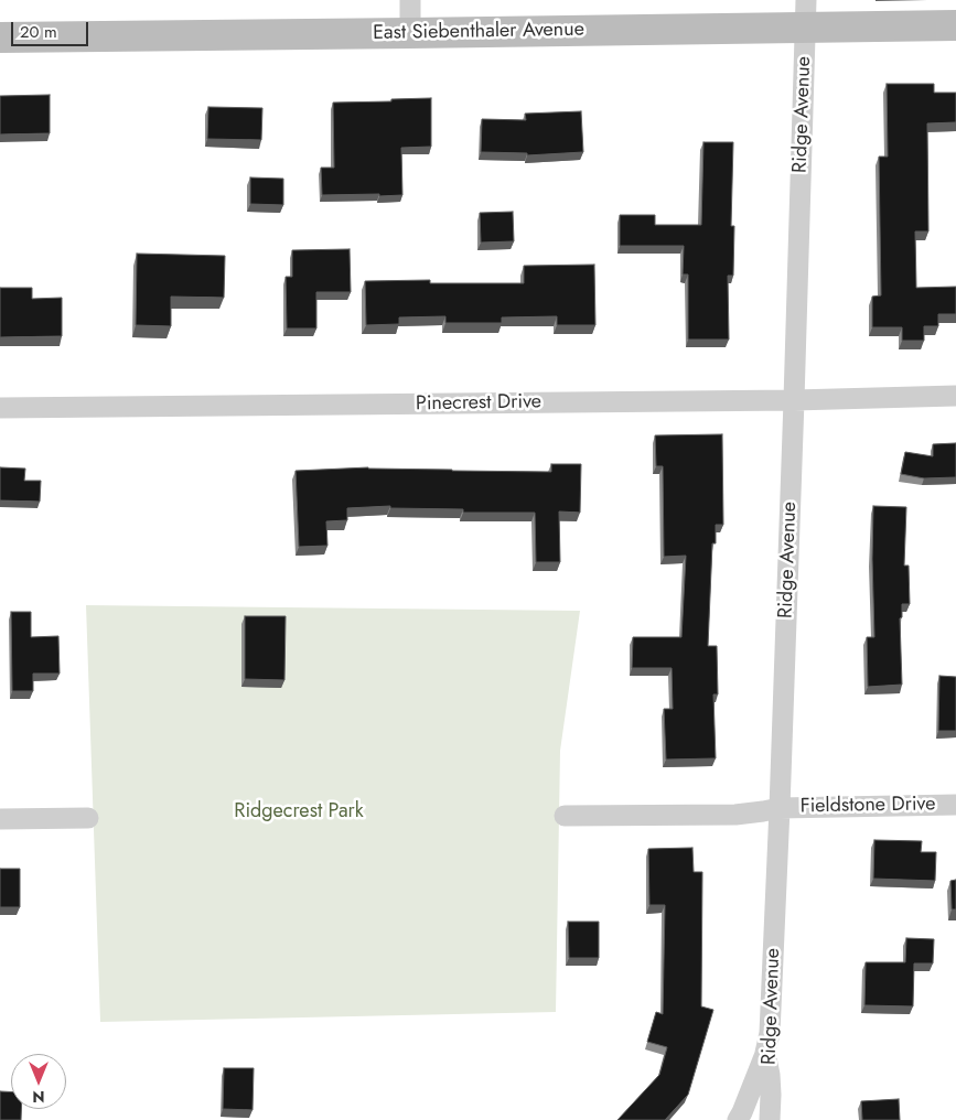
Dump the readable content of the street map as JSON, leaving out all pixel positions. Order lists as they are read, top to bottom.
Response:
{
  "streets": {
    "main road": ["East Siebenthaler Avenue"],
    "street": ["Ridge Avenue", "Pinecrest Drive", "Fieldstone Drive"]
  },
  "crossings": [
    ["East Siebenthaler Avenue", "Ridge Avenue"],
    ["Ridge Avenue", "Pinecrest Drive"],
    ["Ridge Avenue", "Fieldstone Drive"]
  ],
  "parks": ["Ridgecrest Park"],
  "scale_bar": "20 m",
  "north": "bottom"
}
